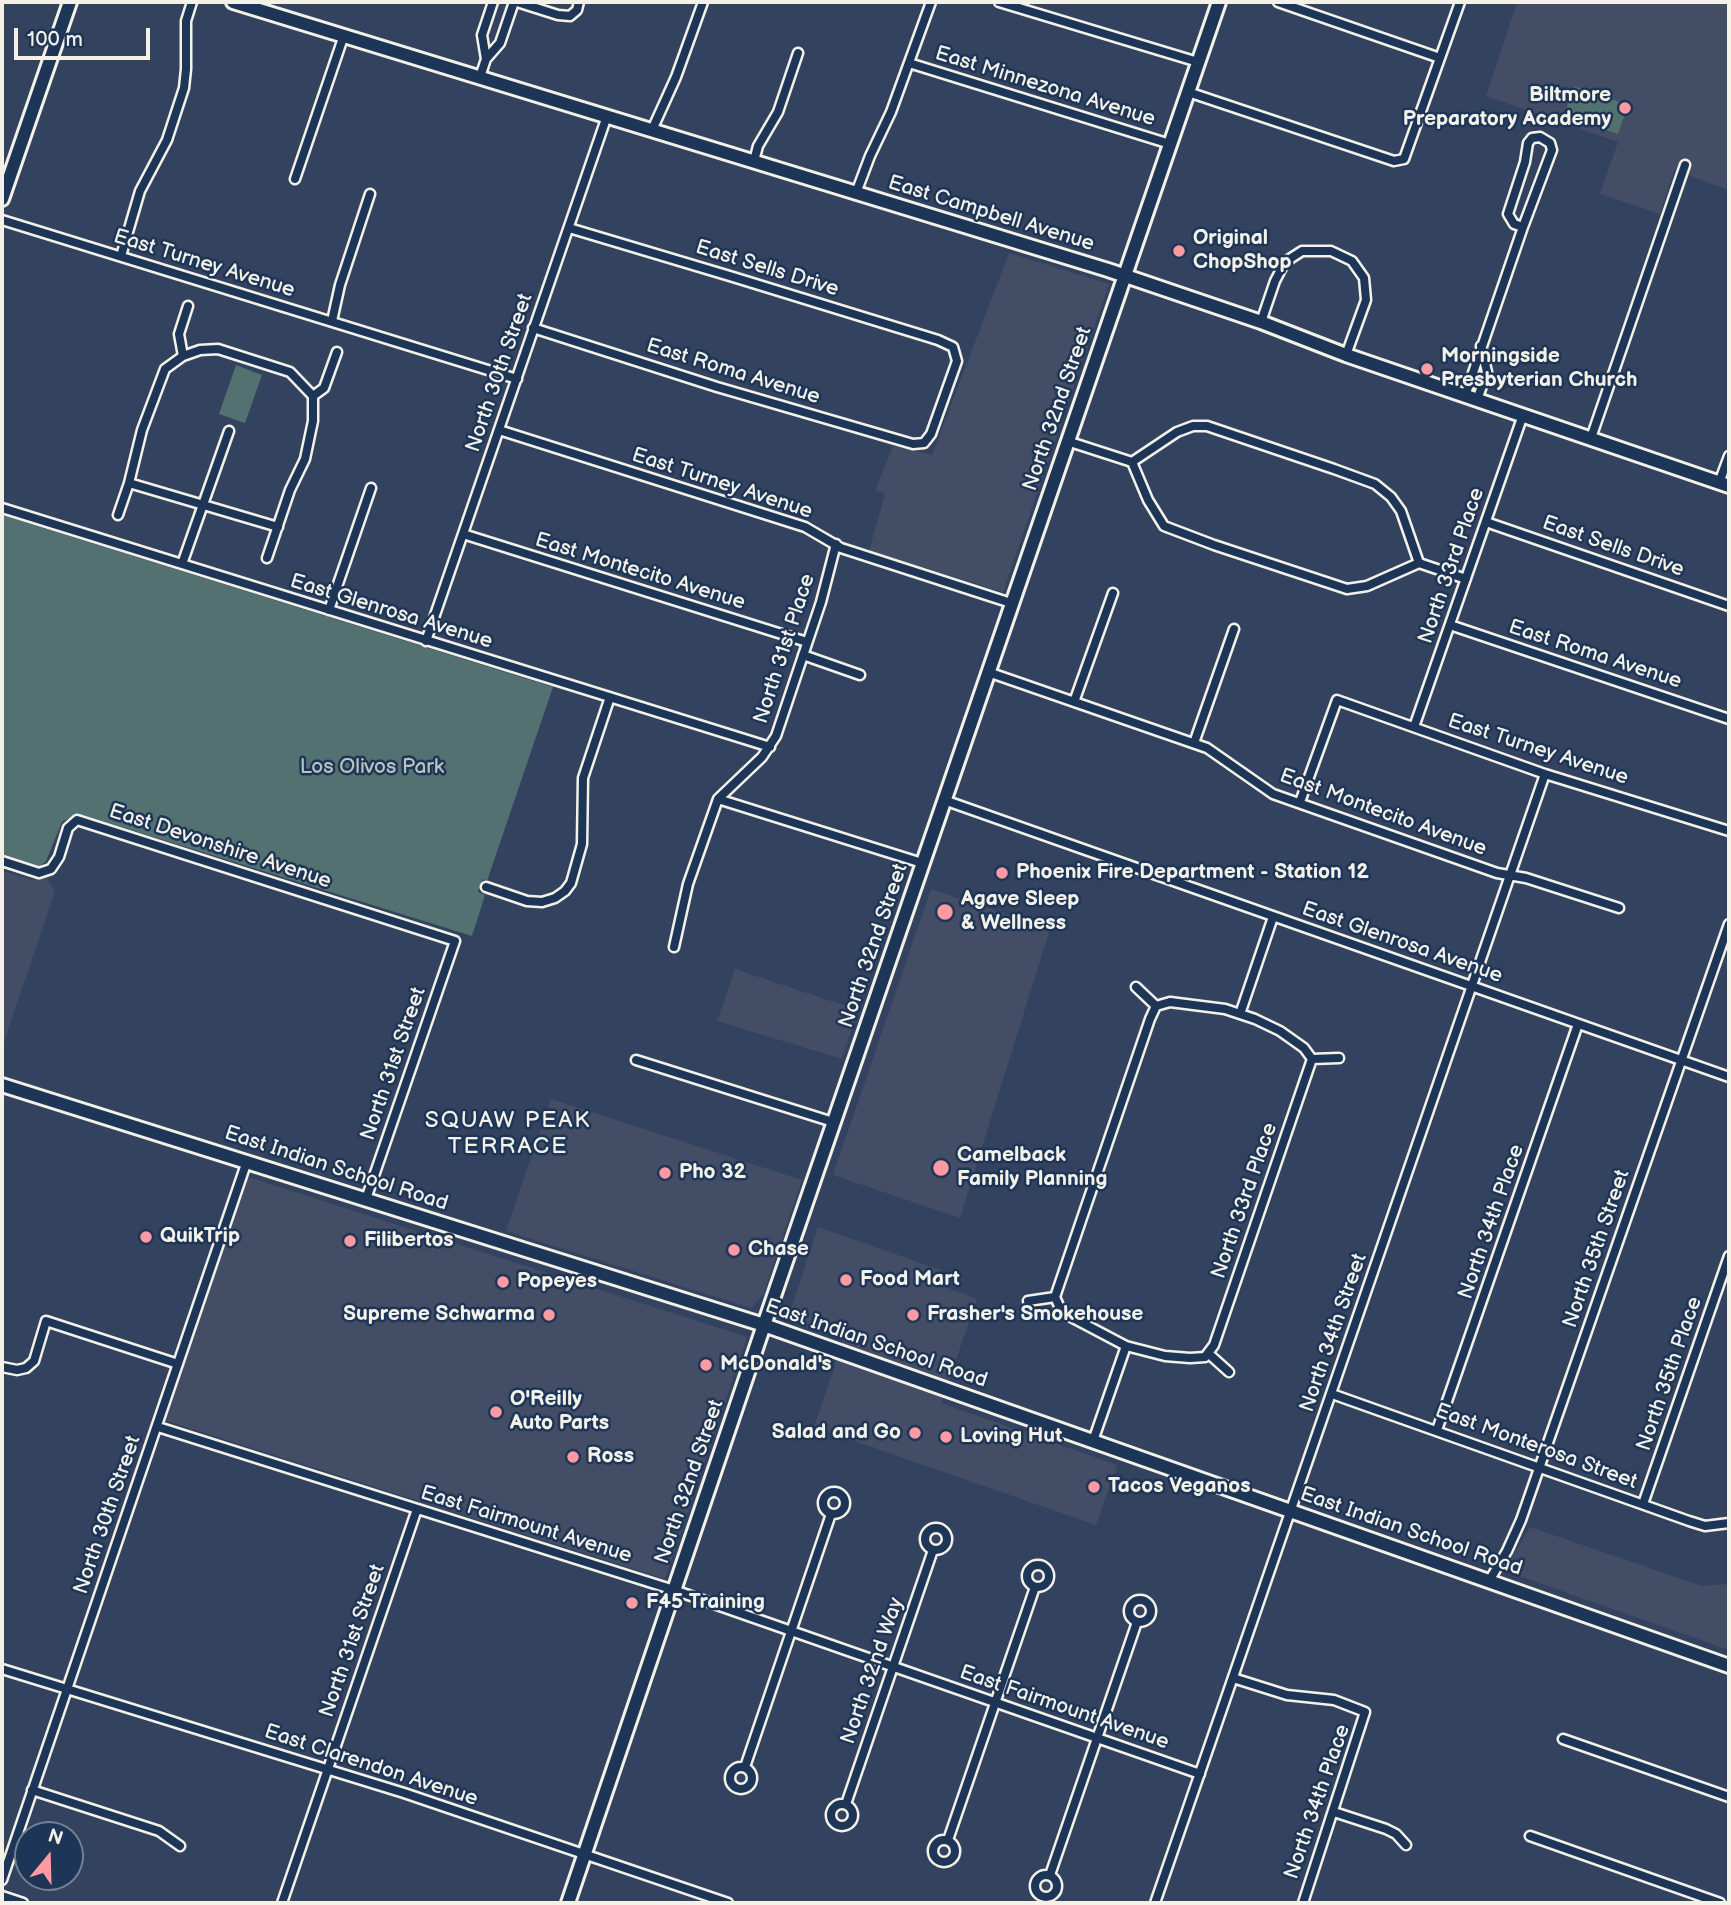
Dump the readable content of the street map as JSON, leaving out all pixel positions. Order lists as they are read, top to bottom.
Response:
{
  "streets": {
    "main road": ["East Campbell Avenue", "North 32nd Street", "East Indian School Road"],
    "street": [
      "East Minnezona Avenue",
      "East Turney Avenue",
      "East Sells Drive",
      "East Roma Avenue",
      "North 30th Street",
      "North 33rd Place",
      "East Montecito Avenue",
      "East Glenrosa Avenue",
      "North 31st Place",
      "East Devonshire Avenue",
      "North 31st Street",
      "North 34th Place",
      "North 35th Street",
      "North 34th Street",
      "North 35th Place",
      "East Monterosa Street",
      "East Fairmount Avenue",
      "North 32nd Way",
      "East Clarendon Avenue"
    ]
  },
  "crossings": [
    ["East Minnezona Avenue", "North 32nd Street"],
    ["East Campbell Avenue", "North 30th Street"],
    ["East Campbell Avenue", "North 32nd Street"],
    ["East Campbell Avenue", "North 33rd Place"],
    ["East Turney Avenue", "North 30th Street"],
    ["East Turney Avenue", "North 32nd Street"],
    ["East Turney Avenue", "North 33rd Place"],
    ["East Turney Avenue", "East Montecito Avenue"],
    ["East Turney Avenue", "North 31st Place"],
    ["East Turney Avenue", "North 34th Street"],
    ["East Sells Drive", "East Roma Avenue"],
    ["East Sells Drive", "North 30th Street"],
    ["East Sells Drive", "North 33rd Place"],
    ["East Roma Avenue", "North 30th Street"],
    ["East Roma Avenue", "North 33rd Place"],
    ["North 30th Street", "East Montecito Avenue"],
    ["North 30th Street", "East Glenrosa Avenue"],
    ["North 30th Street", "East Indian School Road"],
    ["North 30th Street", "East Fairmount Avenue"],
    ["North 30th Street", "East Clarendon Avenue"],
    ["North 32nd Street", "East Montecito Avenue"],
    ["North 32nd Street", "East Glenrosa Avenue"],
    ["North 32nd Street", "East Indian School Road"],
    ["North 32nd Street", "East Fairmount Avenue"],
    ["North 32nd Street", "East Clarendon Avenue"],
    ["East Montecito Avenue", "North 31st Place"],
    ["East Montecito Avenue", "North 34th Street"],
    ["East Glenrosa Avenue", "North 31st Place"],
    ["East Glenrosa Avenue", "North 34th Place"],
    ["East Glenrosa Avenue", "North 35th Street"],
    ["East Glenrosa Avenue", "North 34th Street"],
    ["East Devonshire Avenue", "North 31st Street"],
    ["North 31st Street", "East Indian School Road"],
    ["North 31st Street", "East Fairmount Avenue"],
    ["North 31st Street", "East Clarendon Avenue"],
    ["East Indian School Road", "North 35th Street"],
    ["East Indian School Road", "North 34th Street"],
    ["North 34th Place", "North 34th Street"],
    ["North 34th Place", "East Monterosa Street"],
    ["North 35th Street", "East Monterosa Street"],
    ["North 34th Street", "East Monterosa Street"],
    ["North 34th Street", "East Fairmount Avenue"],
    ["North 35th Place", "East Monterosa Street"],
    ["East Fairmount Avenue", "North 32nd Way"]
  ],
  "districts": ["SQUAW PEAK TERRACE"],
  "parks": ["Los Olivos Park"],
  "places": [
    "Biltmore Preparatory Academy",
    "Original ChopShop",
    "Morningside Presbyterian Church",
    "Phoenix Fire Department - Station 12",
    "Agave Sleep & Wellness",
    "Camelback Family Planning",
    "Pho 32",
    "QuikTrip",
    "Filibertos",
    "Chase",
    "Food Mart",
    "Popeyes",
    "Supreme Schwarma",
    "Frasher's Smokehouse",
    "McDonald's",
    "O'Reilly Auto Parts",
    "Salad and Go",
    "Loving Hut",
    "Ross",
    "Tacos Veganos",
    "F45 Training"
  ],
  "scale_bar": "100 m",
  "north": "top"
}
